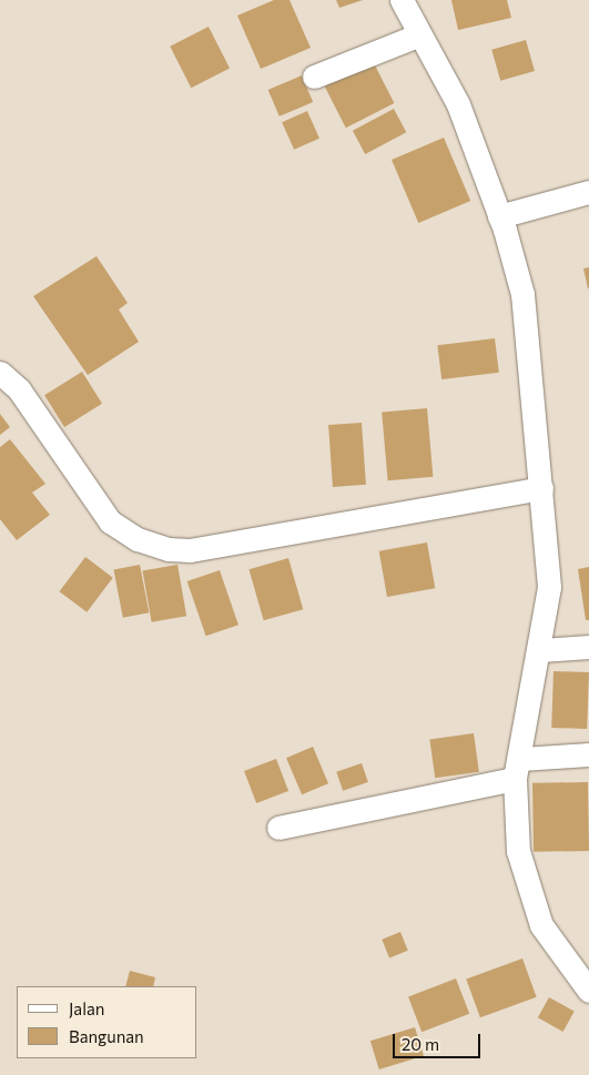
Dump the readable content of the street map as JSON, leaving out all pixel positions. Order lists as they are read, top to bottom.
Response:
{
  "legend": ["Jalan", "Bangunan"],
  "scale_bar": "20 m"
}
